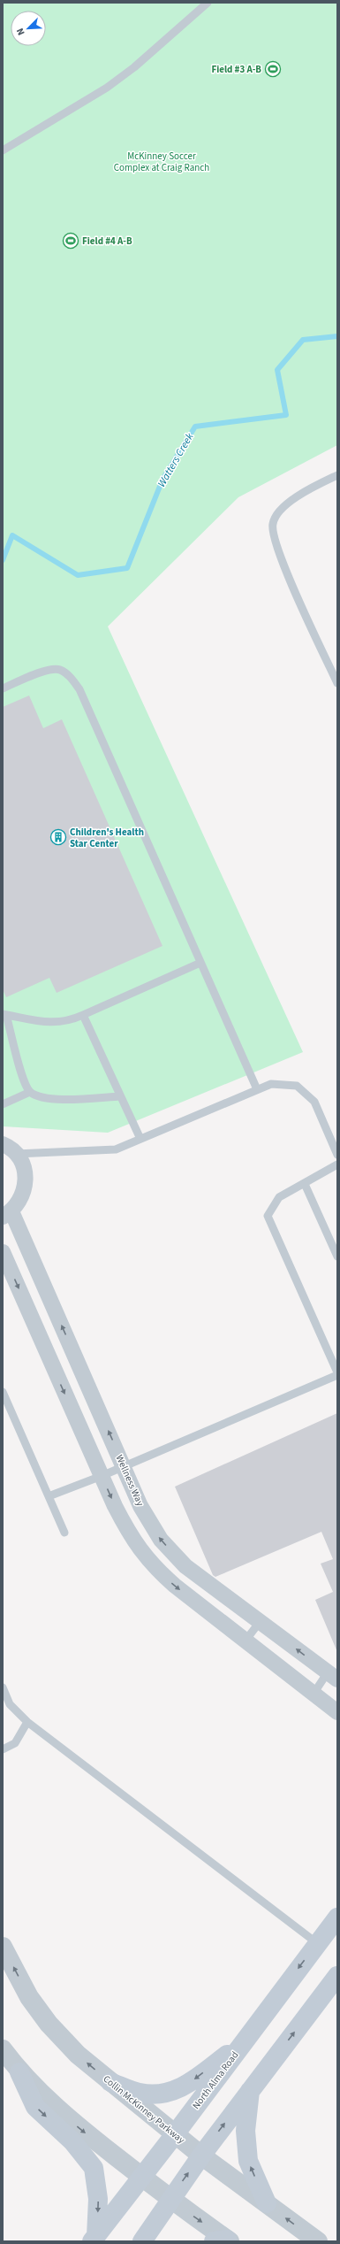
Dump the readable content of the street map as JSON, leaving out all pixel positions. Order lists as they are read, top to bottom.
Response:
{
  "streets": {
    "main road": ["North Alma Road"],
    "street": ["Wellness Way", "Collin McKinney Parkway"]
  },
  "crossings": [
    ["North Alma Road", "Collin McKinney Parkway"]
  ],
  "water": ["Watters Creek"],
  "parks": ["McKinney Soccer Complex at Craig Ranch"],
  "places": {
    "sports": ["Field #3 A-B", "Field #4 A-B"],
    "building": ["Children's Health Star Center"]
  },
  "north": "bottom left"
}
